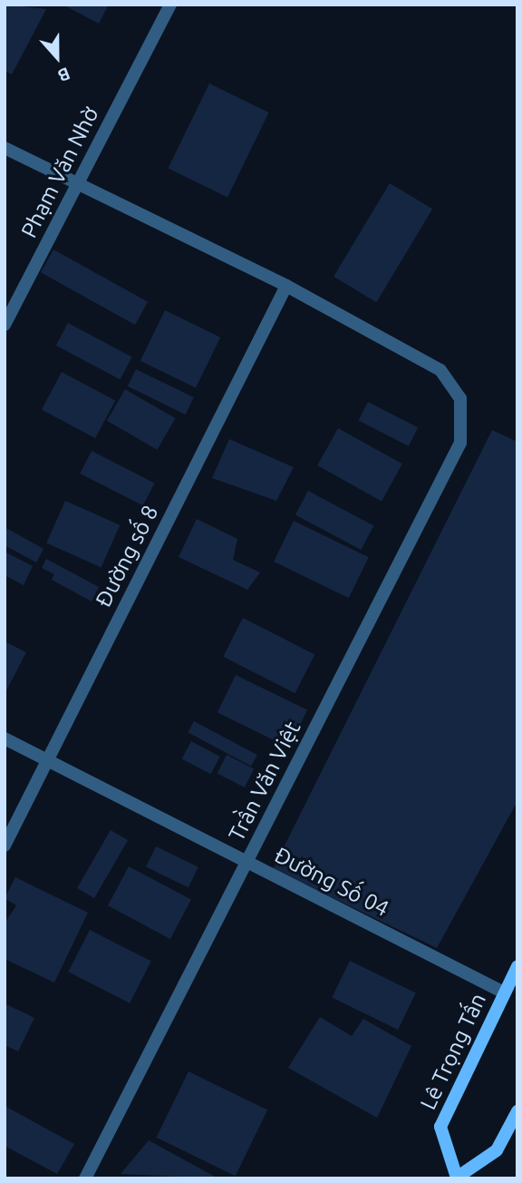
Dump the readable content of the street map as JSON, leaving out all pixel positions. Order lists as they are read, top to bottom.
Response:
{
  "streets": {
    "street": [
      "Phạm Văn Nhờ",
      "Đường số 8",
      "Trần Văn Việt",
      "Đường Số 04",
      "Lê Trọng Tấn"
    ]
  },
  "crossings": [
    ["Đường số 8", "Trần Văn Việt"],
    ["Đường số 8", "Đường Số 04"],
    ["Trần Văn Việt", "Đường Số 04"],
    ["Đường Số 04", "Lê Trọng Tấn"]
  ],
  "north": "bottom"
}
